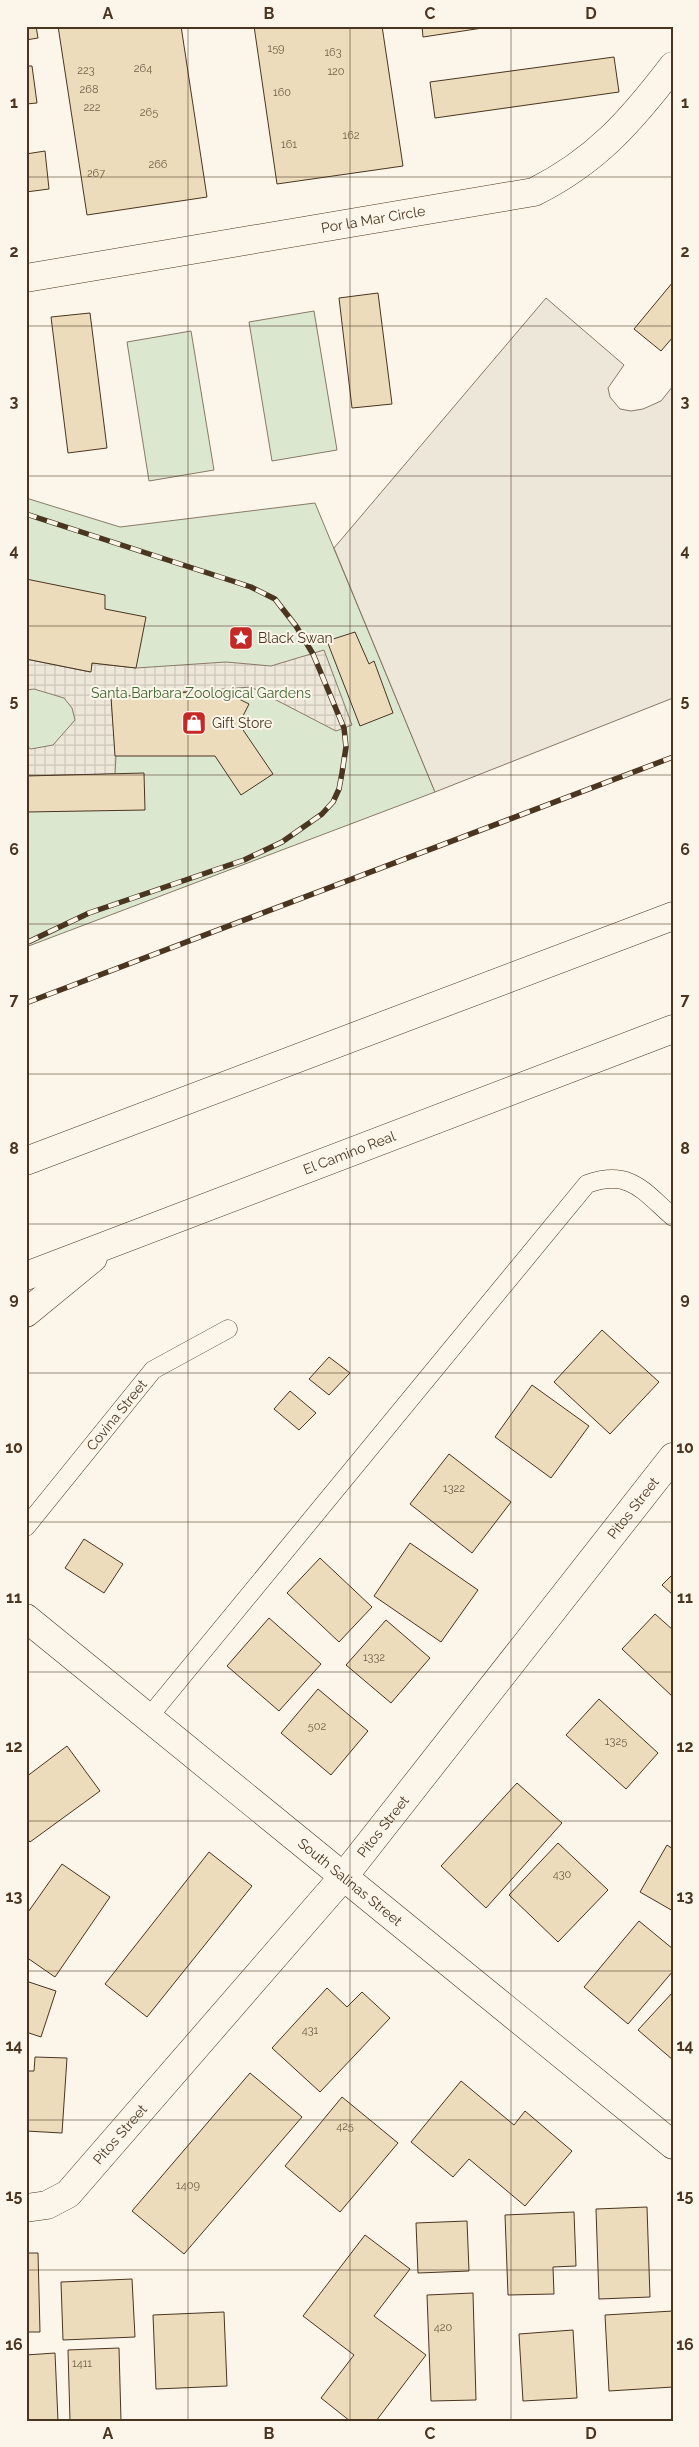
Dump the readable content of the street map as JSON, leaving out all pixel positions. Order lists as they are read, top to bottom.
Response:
{
  "streets": {
    "main road": [
      "Por la Mar Circle",
      "El Camino Real",
      "Pitos Street",
      "South Salinas Street"
    ],
    "lane": ["Covina Street"]
  },
  "crossings": [
    ["Pitos Street", "South Salinas Street"]
  ],
  "parks": ["Santa Barbara Zoological Gardens"],
  "places": {
    "place": ["Black Swan"],
    "shop": ["Gift Store"]
  },
  "house_numbers": [
    "159",
    "163",
    "264",
    "223",
    "120",
    "268",
    "160",
    "222",
    "265",
    "162",
    "161",
    "266",
    "267",
    "1322",
    "1332",
    "502",
    "1325",
    "430",
    "431",
    "425",
    "1409",
    "420",
    "1411"
  ],
  "grid": {
    "columns": [
      "A",
      "B",
      "C",
      "D"
    ],
    "rows": [
      "1",
      "2",
      "3",
      "4",
      "5",
      "6",
      "7",
      "8",
      "9",
      "10",
      "11",
      "12",
      "13",
      "14",
      "15",
      "16"
    ]
  }
}
